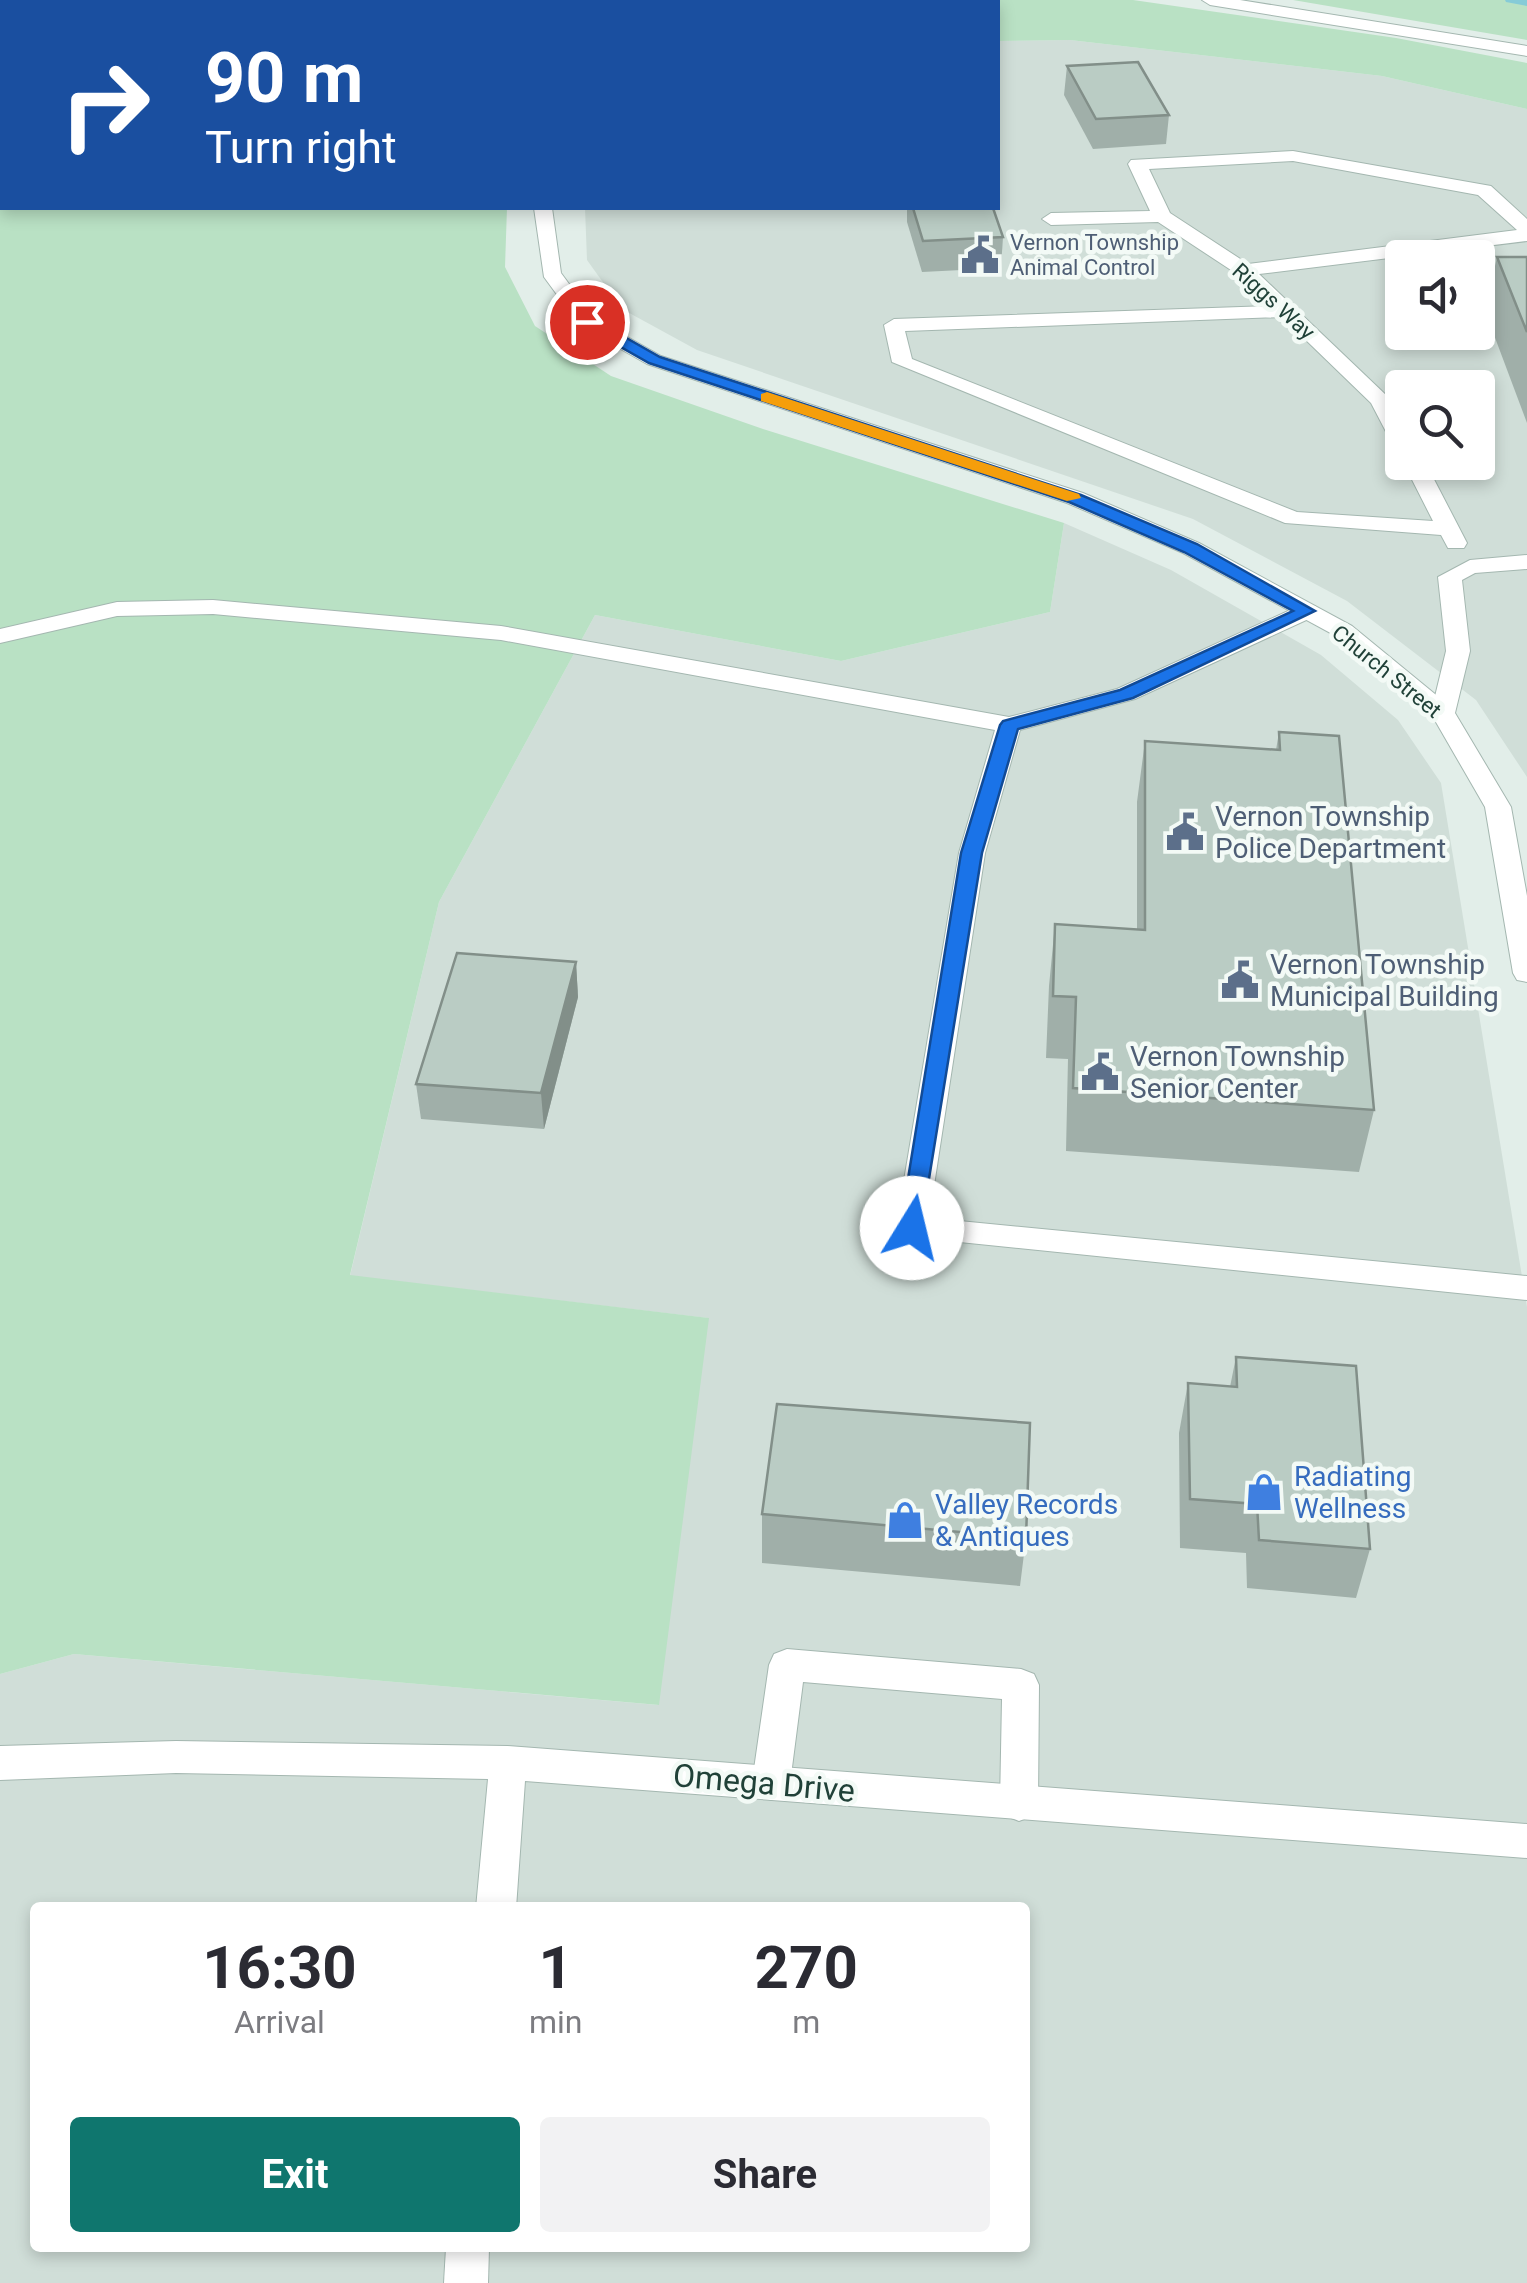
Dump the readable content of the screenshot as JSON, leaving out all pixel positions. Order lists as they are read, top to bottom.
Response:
{
  "streets": {
    "street": ["Riggs Way", "Church Street", "Omega Drive"]
  },
  "places": {
    "public building": [
      "Vernon Township Animal Control",
      "Vernon Township Police Department",
      "Vernon Township Municipal Building",
      "Vernon Township Senior Center"
    ],
    "shop": ["Radiating Wellness", "Valley Records & Antiques"]
  },
  "page": {
    "turn": ["90 m", "Turn right"],
    "eta": [
      "16:30",
      "Arrival",
      "1",
      "min",
      "270",
      "m"
    ],
    "buttons": ["Exit", "Share"]
  }
}
